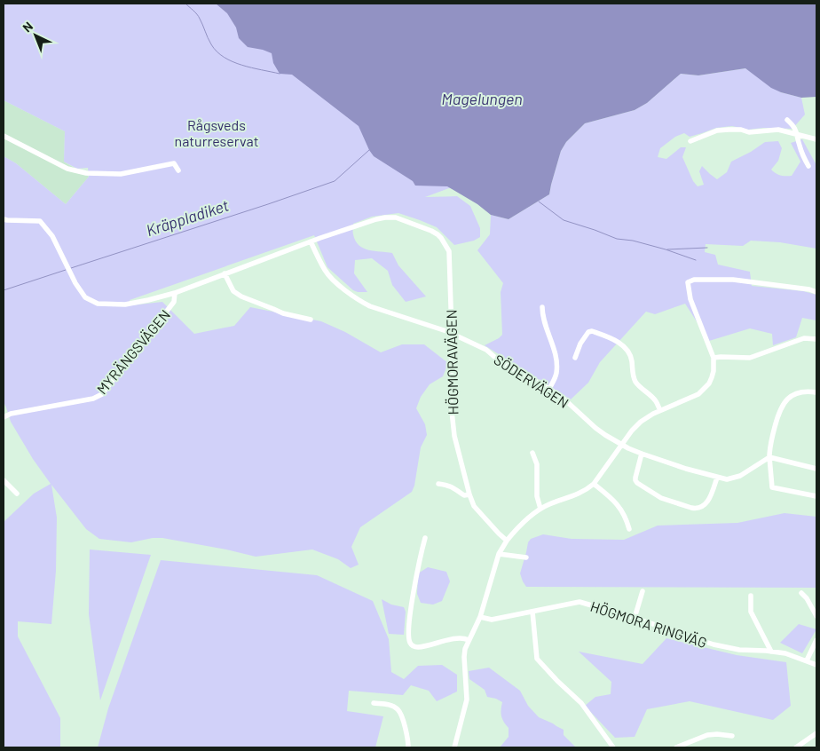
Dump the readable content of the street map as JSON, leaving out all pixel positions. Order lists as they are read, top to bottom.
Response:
{
  "streets": {
    "street": [
      "MYRÄNGSVÄGEN",
      "HÖGMORAVÄGEN",
      "SÖDERVÄGEN",
      "HÖGMORA RINGVÄG"
    ]
  },
  "crossings": [
    ["MYRÄNGSVÄGEN", "HÖGMORAVÄGEN"],
    ["HÖGMORAVÄGEN", "SÖDERVÄGEN"]
  ],
  "water": ["Magelungen", "Kräppladiket"],
  "parks": ["Rågsveds naturreservat"],
  "north": "top left"
}
